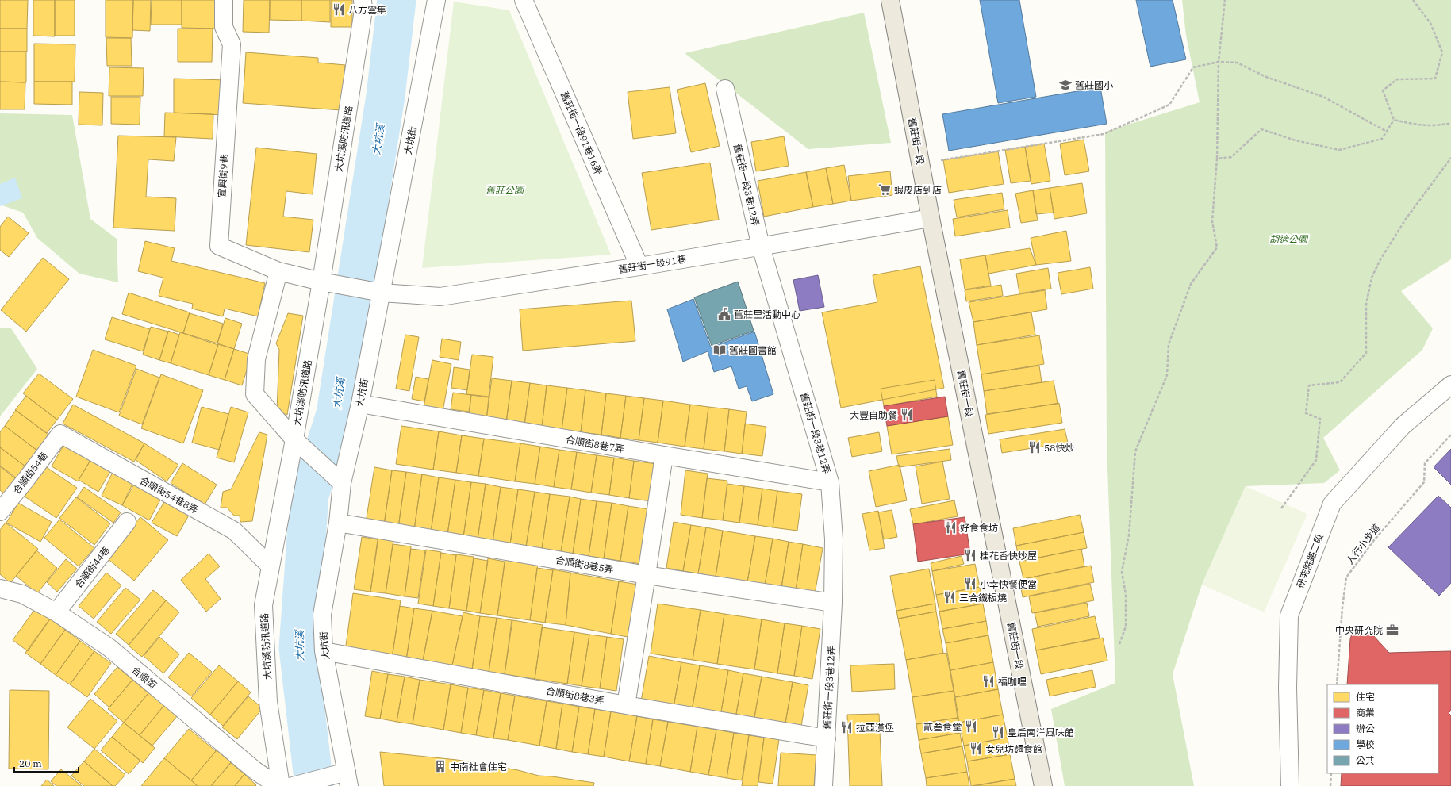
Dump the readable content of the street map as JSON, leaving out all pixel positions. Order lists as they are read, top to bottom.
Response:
{
  "streets": {
    "main road": ["舊莊街一段"],
    "street": [
      "舊莊街一段91巷16弄",
      "大坑溪防汛道路",
      "大坑街",
      "宜興街9巷",
      "舊莊街一段3巷12弄",
      "舊莊街一段91巷",
      "合順街8巷7弄",
      "合順街54巷",
      "合順街54巷8弄",
      "研究院路二段",
      "合順街8巷5弄",
      "合順街44巷",
      "合順街",
      "合順街8巷3弄"
    ],
    "path": ["人行小步道"]
  },
  "crossings": [
    ["舊莊街一段91巷16弄", "舊莊街一段91巷"],
    ["大坑溪防汛道路", "宜興街9巷"],
    ["大坑溪防汛道路", "舊莊街一段91巷"],
    ["大坑溪防汛道路", "合順街54巷8弄"],
    ["大坑街", "舊莊街一段91巷"],
    ["大坑街", "合順街8巷7弄"],
    ["大坑街", "合順街8巷5弄"],
    ["大坑街", "合順街8巷3弄"],
    ["舊莊街一段", "舊莊街一段91巷"],
    ["宜興街9巷", "舊莊街一段91巷"],
    ["舊莊街一段3巷12弄", "舊莊街一段91巷"],
    ["舊莊街一段3巷12弄", "合順街8巷7弄"],
    ["舊莊街一段3巷12弄", "合順街8巷5弄"],
    ["舊莊街一段3巷12弄", "合順街8巷3弄"],
    ["合順街54巷", "合順街54巷8弄"],
    ["合順街44巷", "合順街"]
  ],
  "water": ["大坑溪"],
  "parks": ["舊莊公園", "胡適公園"],
  "places": {
    "restaurant": [
      "八方雲集",
      "大豐自助餐",
      "58快炒",
      "好食食坊",
      "桂花香快炒屋",
      "小幸快餐便當",
      "三合鐵板燒",
      "福咖哩",
      "貳叁食堂",
      "拉亞漢堡",
      "皇后南洋風味館",
      "女兒坊麵食館"
    ],
    "school or university": ["舊莊國小"],
    "supermarket": ["蝦皮店到店"],
    "public building": ["舊莊里活動中心"],
    "library": ["舊莊圖書館"],
    "office": ["中央研究院"],
    "building": ["中南社會住宅"]
  },
  "legend": [
    "住宅",
    "商業",
    "辦公",
    "學校",
    "公共"
  ],
  "scale_bar": "20 m"
}
